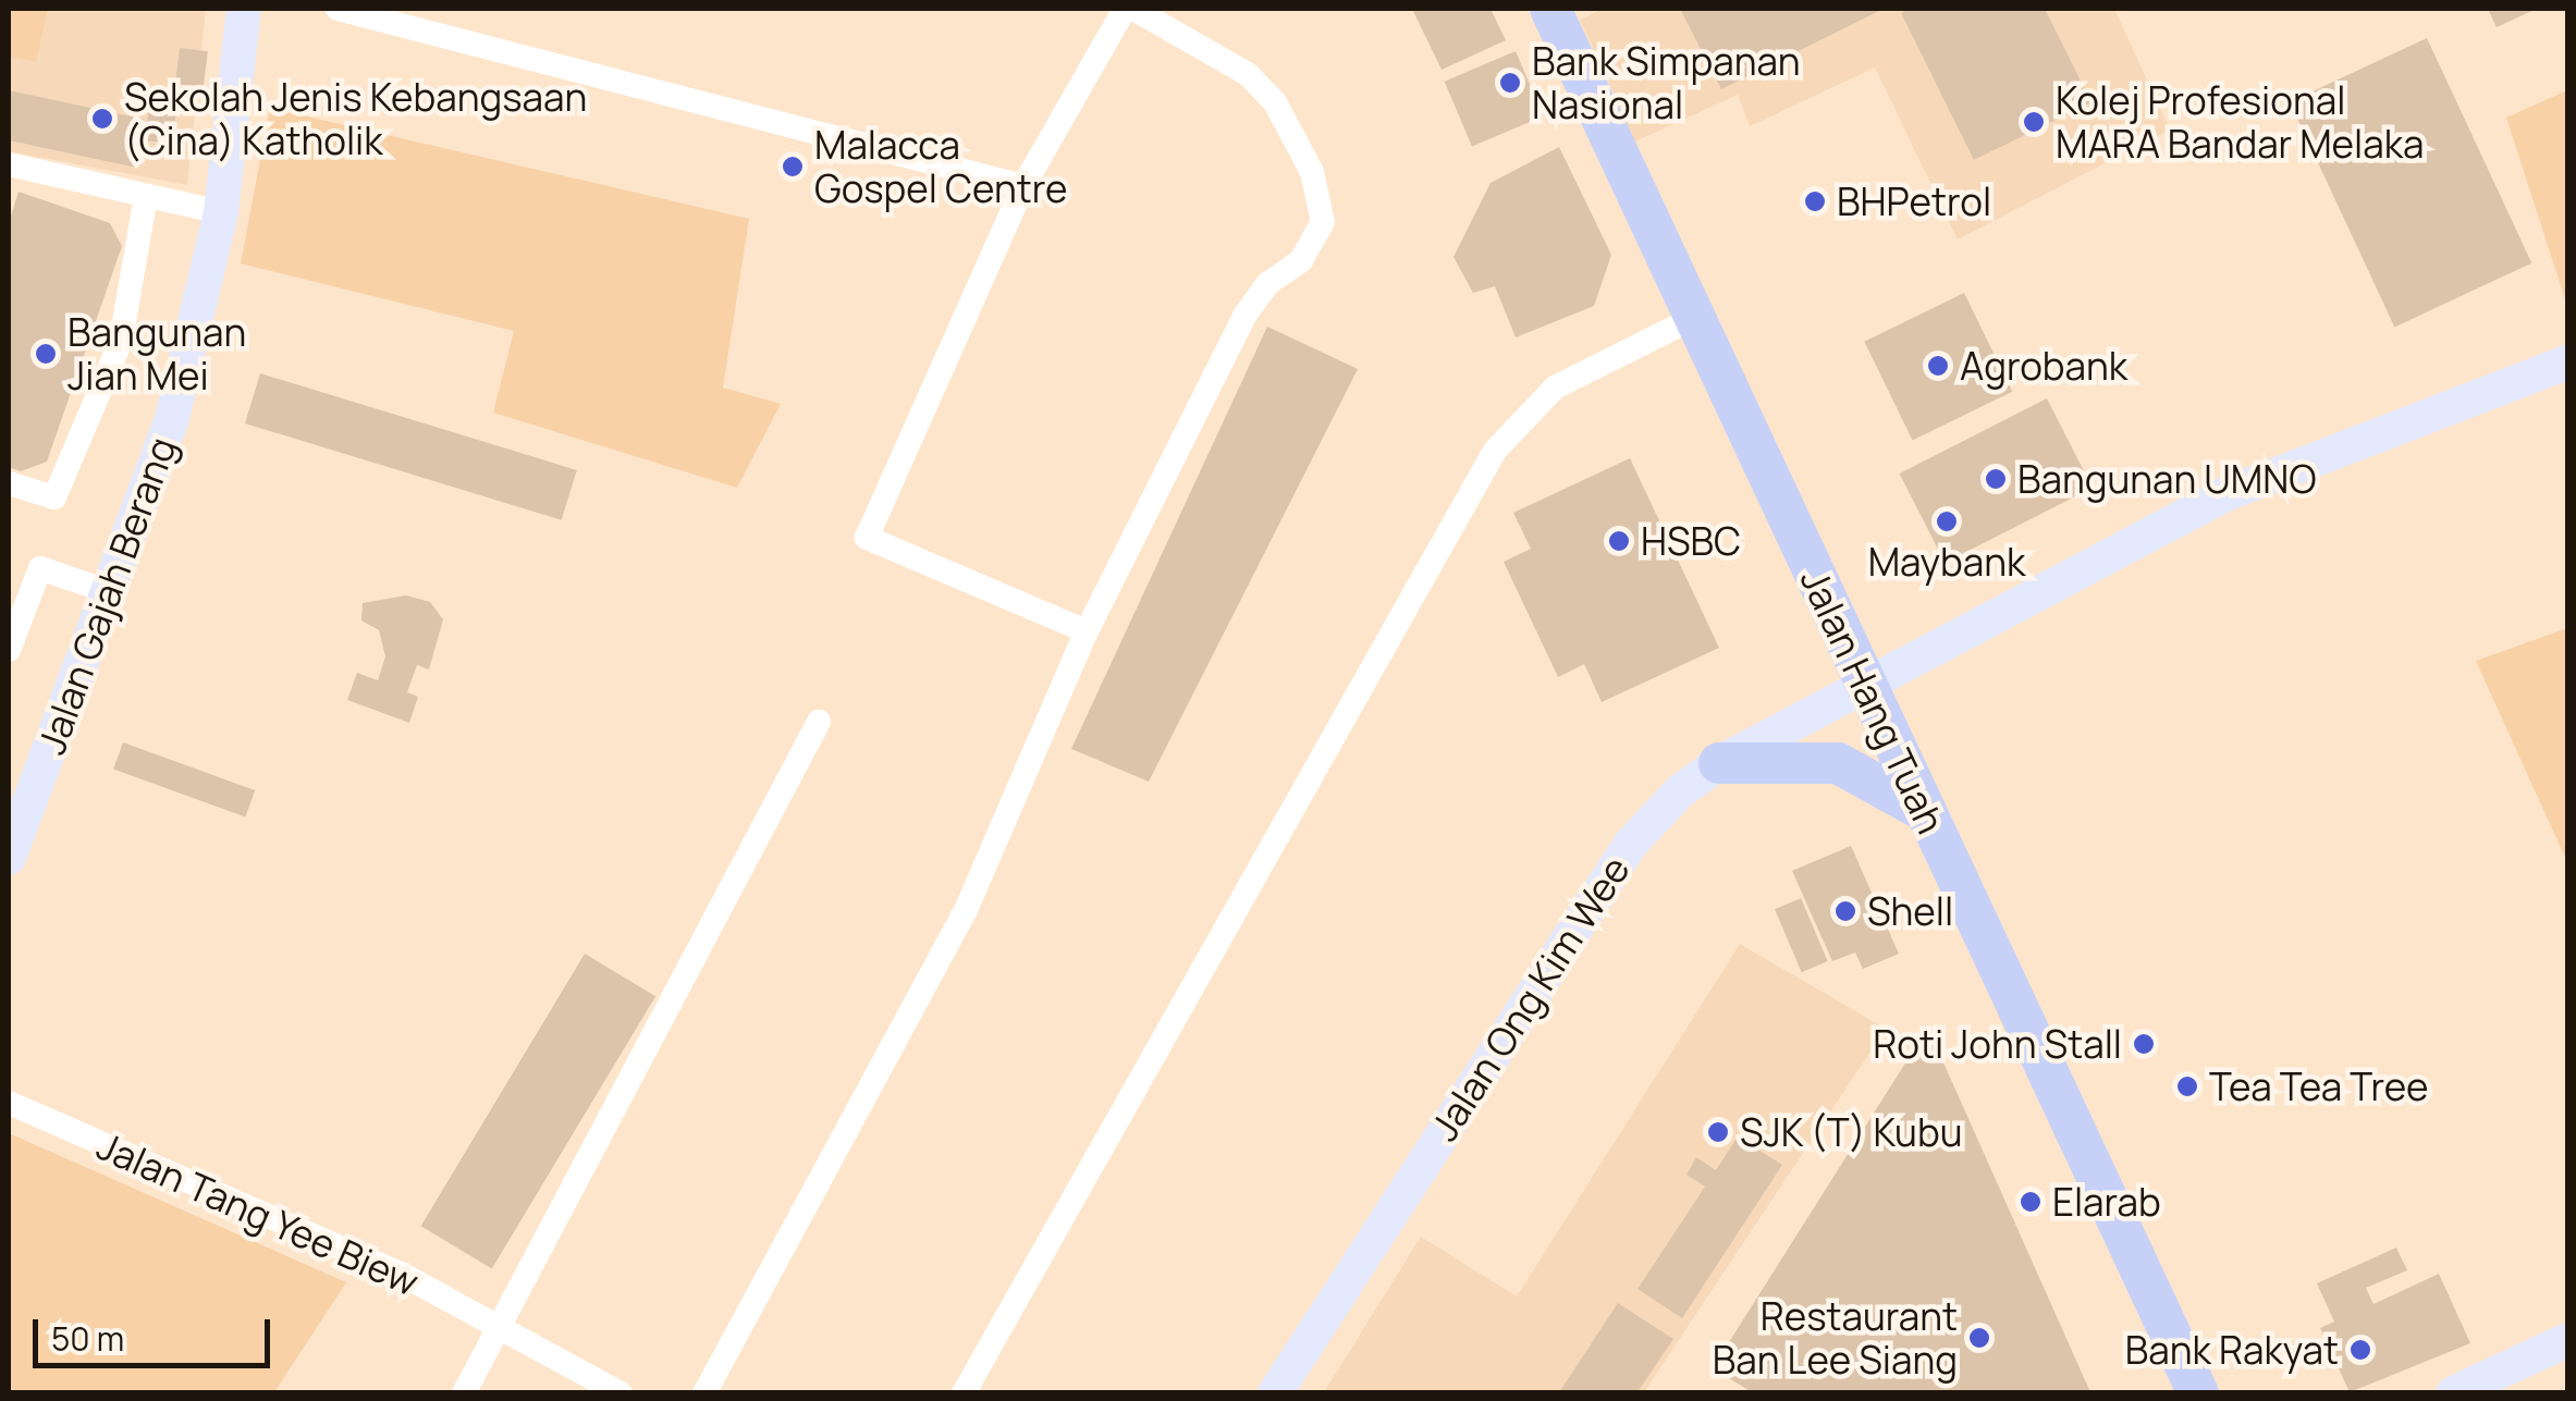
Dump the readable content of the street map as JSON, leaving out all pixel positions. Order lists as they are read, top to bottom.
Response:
{
  "streets": {
    "main road": ["Jalan Gajah Berang", "Jalan Hang Tuah", "Jalan Ong Kim Wee"],
    "street": ["Jalan Tang Yee Biew"]
  },
  "crossings": [
    ["Jalan Hang Tuah", "Jalan Ong Kim Wee"]
  ],
  "places": [
    "Bank Simpanan Nasional",
    "Sekolah Jenis Kebangsaan (Cina) Katholik",
    "Kolej Profesional MARA Bandar Melaka",
    "Malacca Gospel Centre",
    "BHPetrol",
    "Bangunan Jian Mei",
    "Agrobank",
    "Bangunan UMNO",
    "Maybank",
    "HSBC",
    "Shell",
    "Roti John Stall",
    "Tea Tea Tree",
    "SJK (T) Kubu",
    "Elarab",
    "Restaurant Ban Lee Siang",
    "Bank Rakyat"
  ],
  "scale_bar": "50 m"
}
